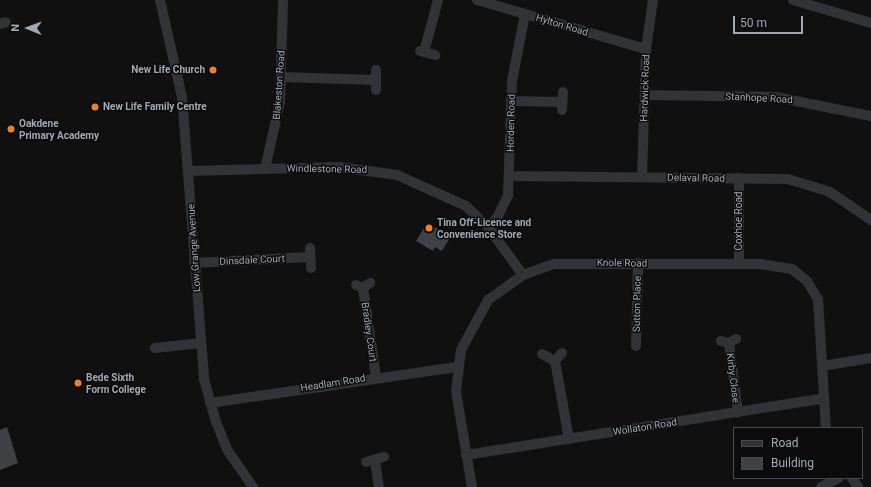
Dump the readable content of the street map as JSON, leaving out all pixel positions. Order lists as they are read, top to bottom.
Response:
{
  "streets": {
    "street": [
      "Hylton Road",
      "Blakeston Road",
      "Hardwick Road",
      "Stanhope Road",
      "Horden Road",
      "Windlestone Road",
      "Delaval Road",
      "Coxhoe Road",
      "Low Grange Avenue",
      "Dinsdale Court",
      "Knole Road",
      "Sutton Place",
      "Bradley Court",
      "Kirby Close",
      "Headlam Road",
      "Wollaton Road"
    ]
  },
  "crossings": [
    ["Hylton Road", "Hardwick Road"],
    ["Hylton Road", "Horden Road"],
    ["Blakeston Road", "Windlestone Road"],
    ["Hardwick Road", "Stanhope Road"],
    ["Hardwick Road", "Delaval Road"],
    ["Horden Road", "Windlestone Road"],
    ["Horden Road", "Delaval Road"],
    ["Windlestone Road", "Low Grange Avenue"],
    ["Windlestone Road", "Knole Road"],
    ["Delaval Road", "Coxhoe Road"],
    ["Coxhoe Road", "Knole Road"],
    ["Low Grange Avenue", "Dinsdale Court"],
    ["Low Grange Avenue", "Headlam Road"],
    ["Knole Road", "Sutton Place"],
    ["Knole Road", "Headlam Road"],
    ["Knole Road", "Wollaton Road"],
    ["Bradley Court", "Headlam Road"],
    ["Kirby Close", "Wollaton Road"]
  ],
  "places": [
    "New Life Church",
    "New Life Family Centre",
    "Oakdene Primary Academy",
    "Tina Off-Licence and Convenience Store",
    "Bede Sixth Form College"
  ],
  "legend": ["Road", "Building"],
  "scale_bar": "50 m",
  "north": "left"
}
